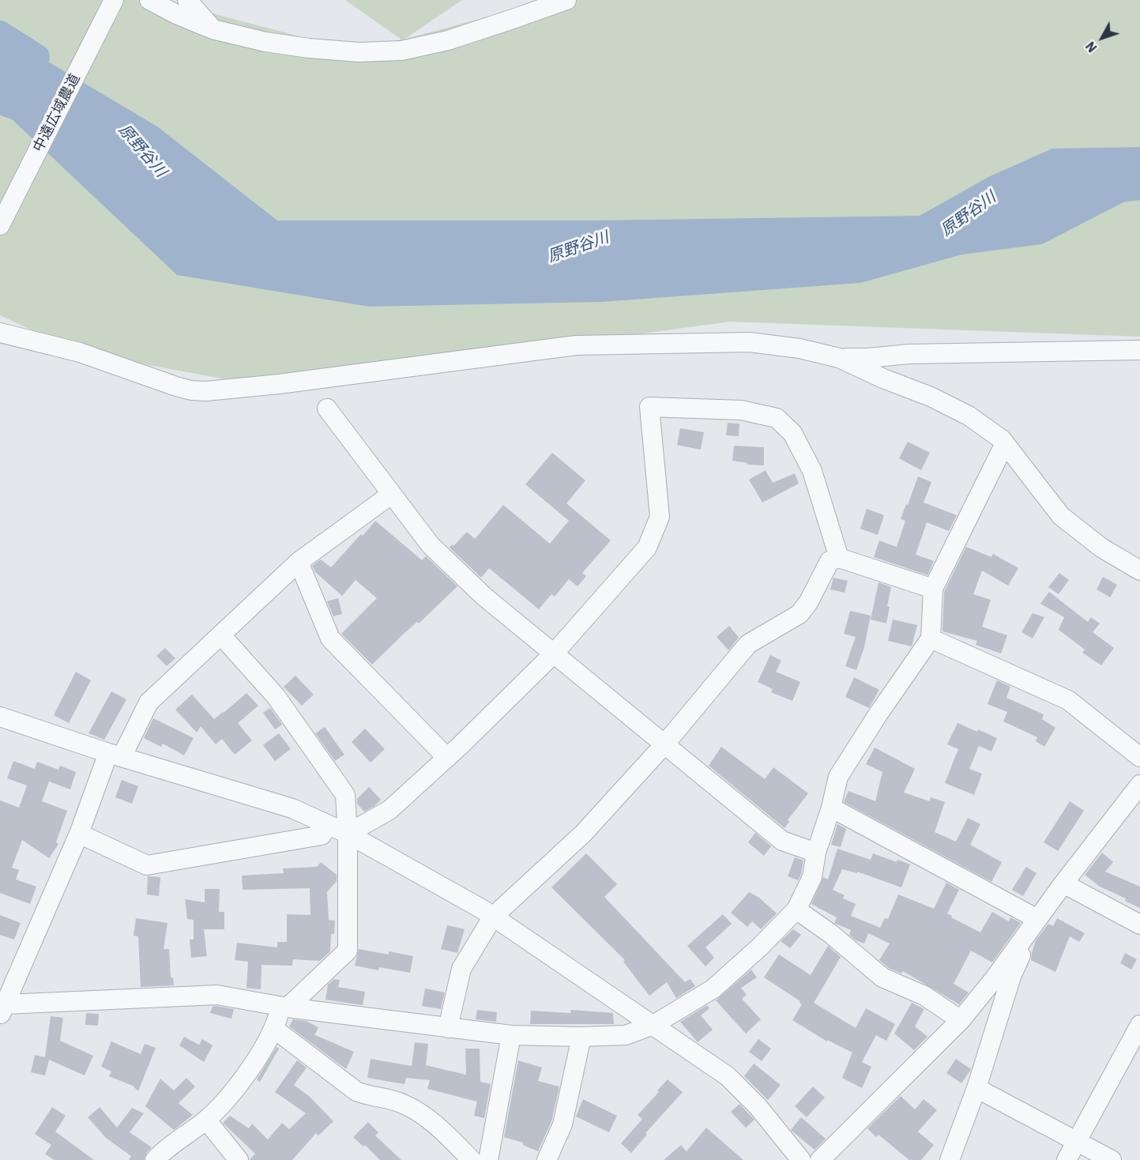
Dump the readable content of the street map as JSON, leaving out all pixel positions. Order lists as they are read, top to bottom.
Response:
{
  "streets": {
    "street": ["中遠広域農道"]
  },
  "water": ["原野谷川"],
  "north": "bottom left"
}
